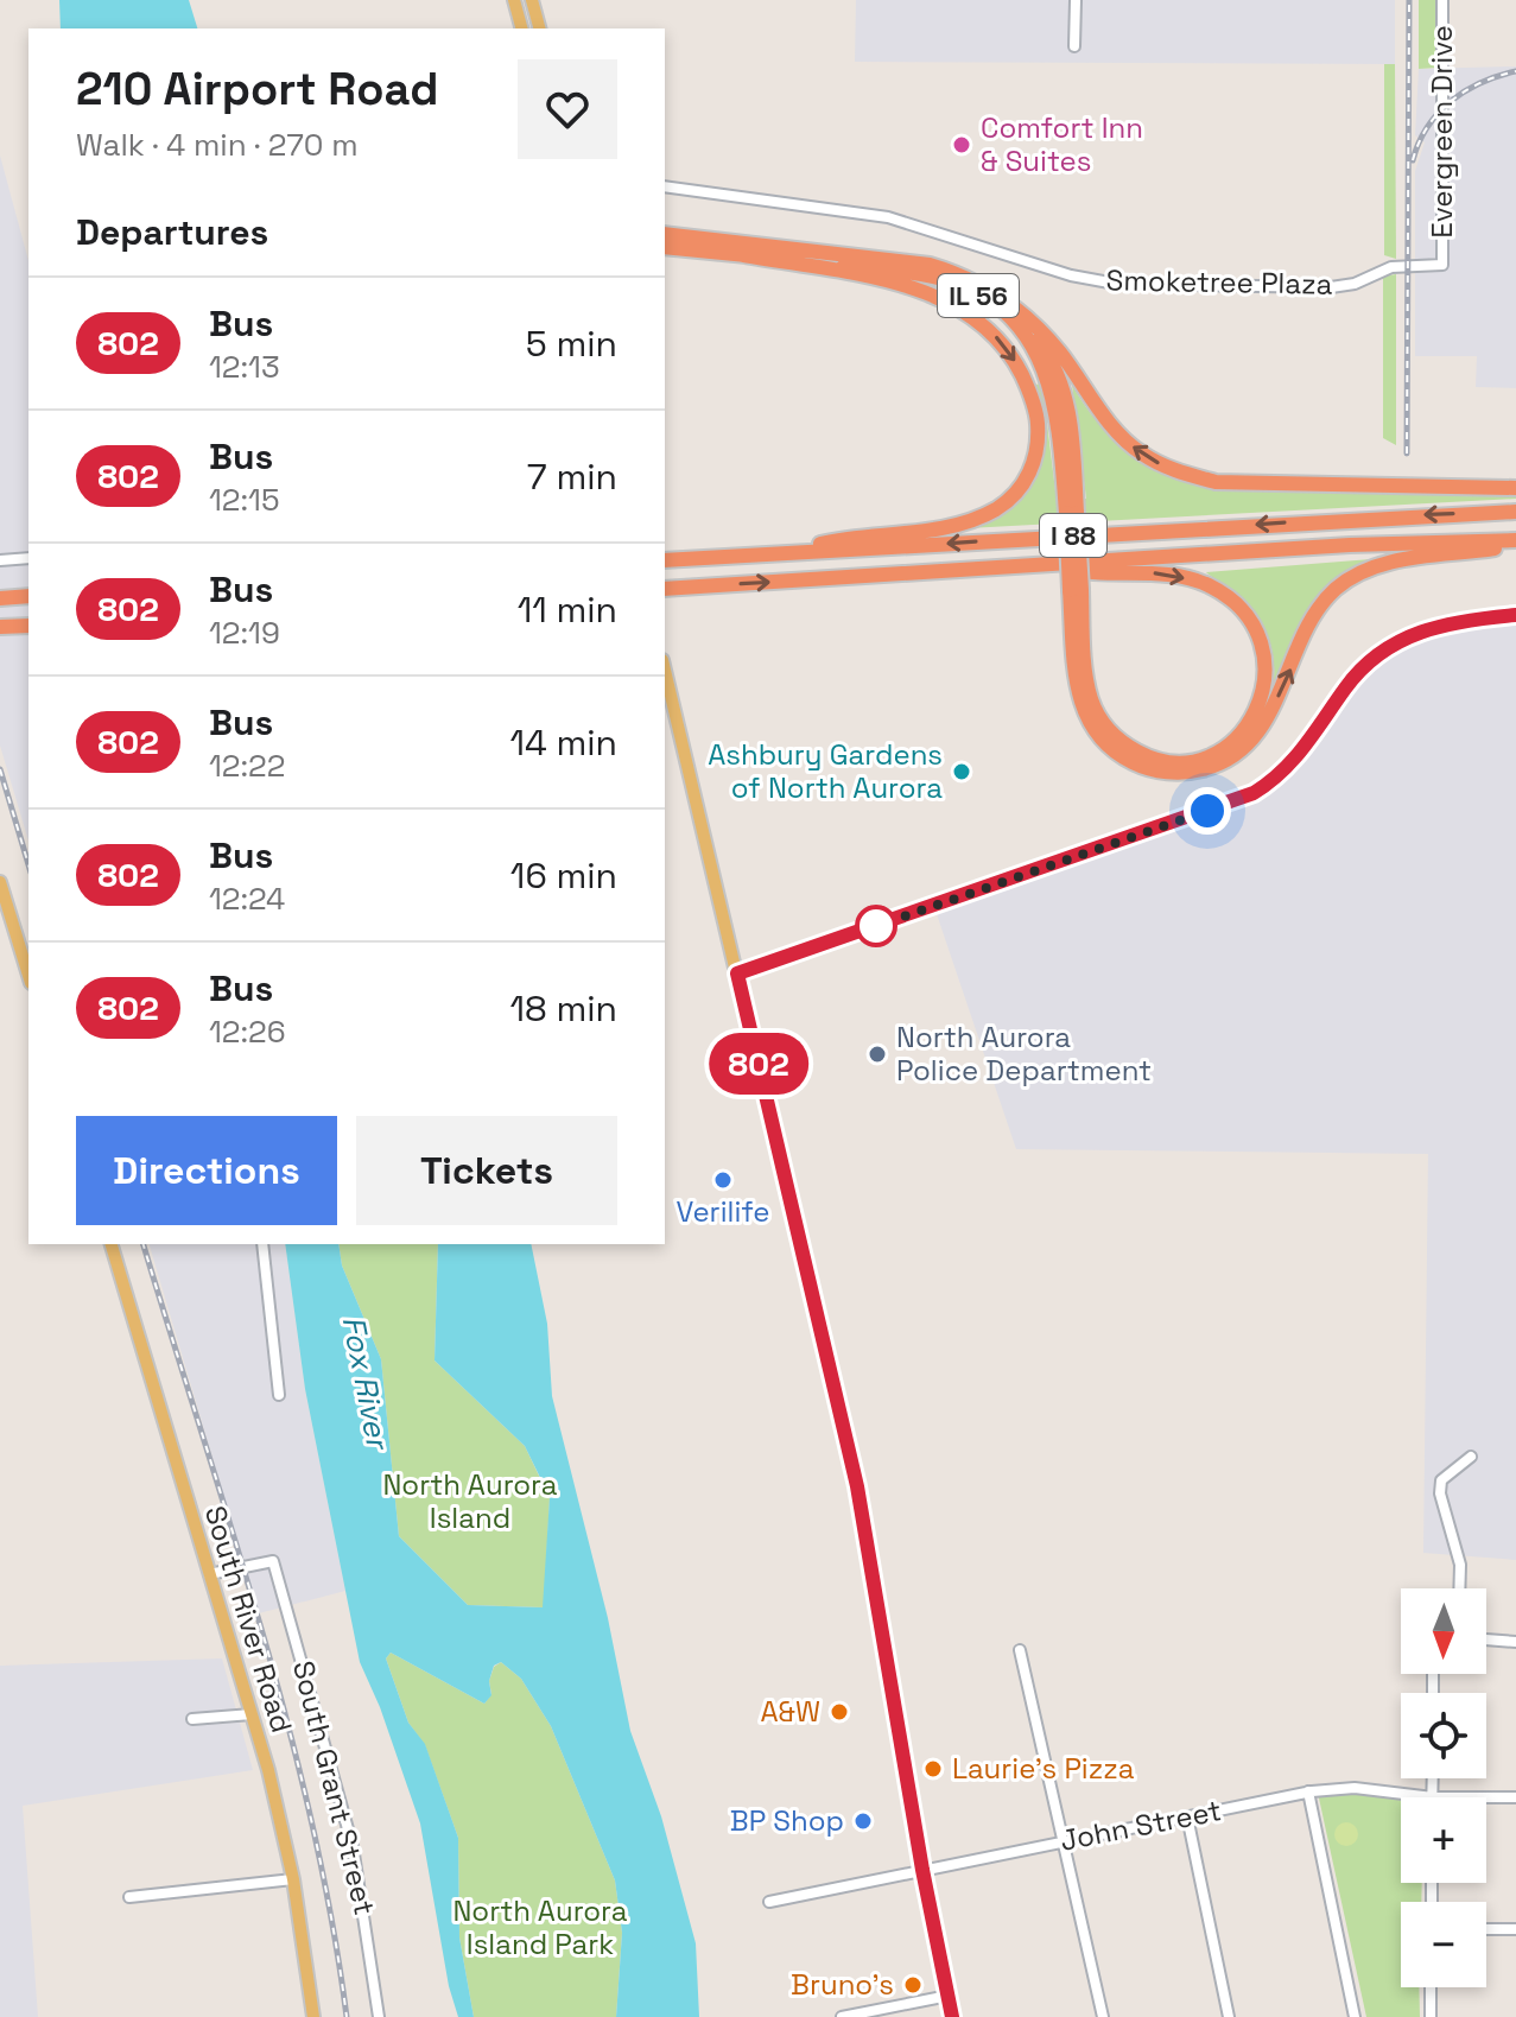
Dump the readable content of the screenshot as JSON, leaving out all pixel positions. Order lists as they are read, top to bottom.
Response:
{
  "streets": {
    "highway": ["IL 56", "I 88"],
    "main road": ["South River Road"],
    "street": [
      "Evergreen Drive",
      "Smoketree Plaza",
      "South Grant Street",
      "John Street"
    ]
  },
  "crossings": [
    ["Evergreen Drive", "Smoketree Plaza"],
    ["IL 56", "I 88"],
    ["South River Road", "South Grant Street"]
  ],
  "water": ["Fox River"],
  "parks": ["North Aurora Island", "North Aurora Island Park"],
  "places": [
    "Comfort Inn & Suites",
    "Ashbury Gardens of North Aurora",
    "North Aurora Police Department",
    "Verilife",
    "A&W",
    "Laurie's Pizza",
    "BP Shop",
    "Bruno's"
  ],
  "lines": ["bus line 802"],
  "north": "bottom",
  "page": {
    "on_map": "802",
    "heading": [
      ["210 Airport Road", "Walk · 4 min · 270 m"],
      "Departures"
    ],
    "list": [
      {
        "mark": "802",
        "name": "Bus",
        "note": "12:13",
        "value": "5 min"
      },
      {
        "mark": "802",
        "name": "Bus",
        "note": "12:15",
        "value": "7 min"
      },
      {
        "mark": "802",
        "name": "Bus",
        "note": "12:19",
        "value": "11 min"
      },
      {
        "mark": "802",
        "name": "Bus",
        "note": "12:22",
        "value": "14 min"
      },
      {
        "mark": "802",
        "name": "Bus",
        "note": "12:24",
        "value": "16 min"
      },
      {
        "mark": "802",
        "name": "Bus",
        "note": "12:26",
        "value": "18 min"
      }
    ],
    "buttons": ["Directions", "Tickets"],
    "map_buttons": ["+", "−"]
  }
}
